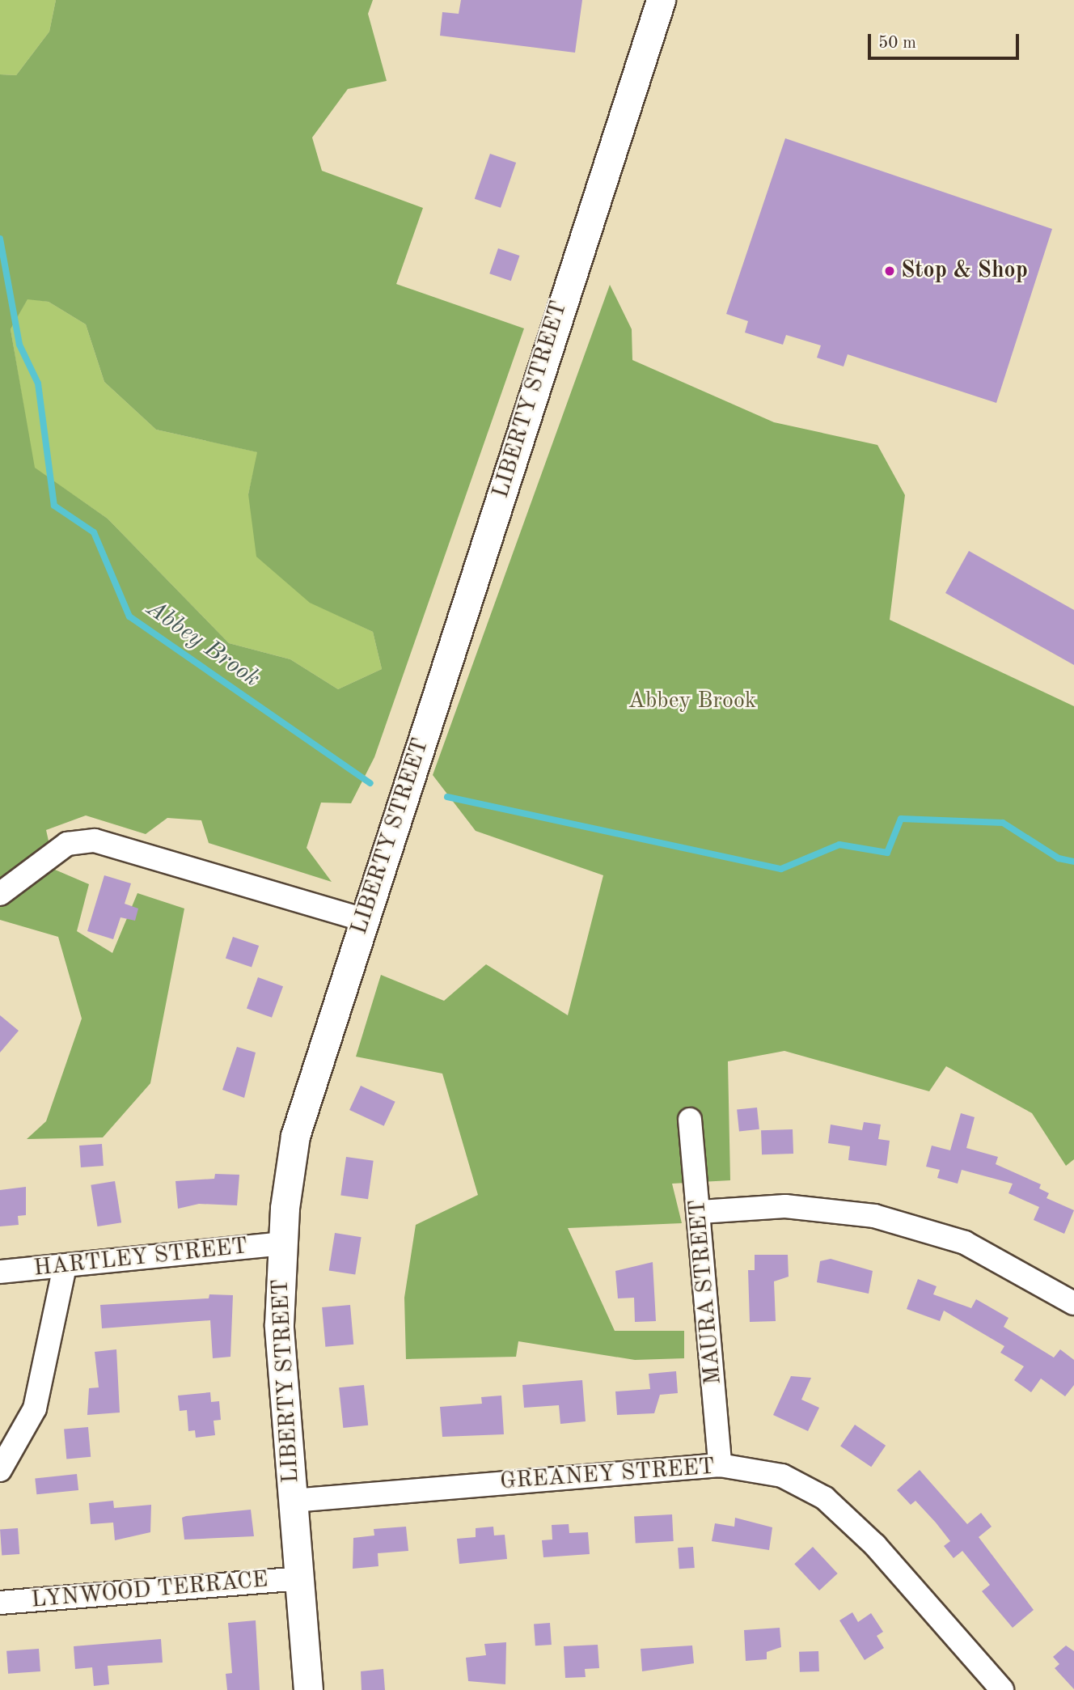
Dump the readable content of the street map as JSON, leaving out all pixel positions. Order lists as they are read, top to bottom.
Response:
{
  "streets": {
    "main road": ["LIBERTY STREET"],
    "street": [
      "HARTLEY STREET",
      "MAURA STREET",
      "GREANEY STREET",
      "LYNWOOD TERRACE"
    ]
  },
  "crossings": [
    ["LIBERTY STREET", "HARTLEY STREET"],
    ["LIBERTY STREET", "GREANEY STREET"],
    ["LIBERTY STREET", "LYNWOOD TERRACE"],
    ["MAURA STREET", "GREANEY STREET"]
  ],
  "water": ["Abbey Brook"],
  "parks": ["Abbey Brook"],
  "places": ["Stop & Shop"],
  "scale_bar": "50 m"
}
